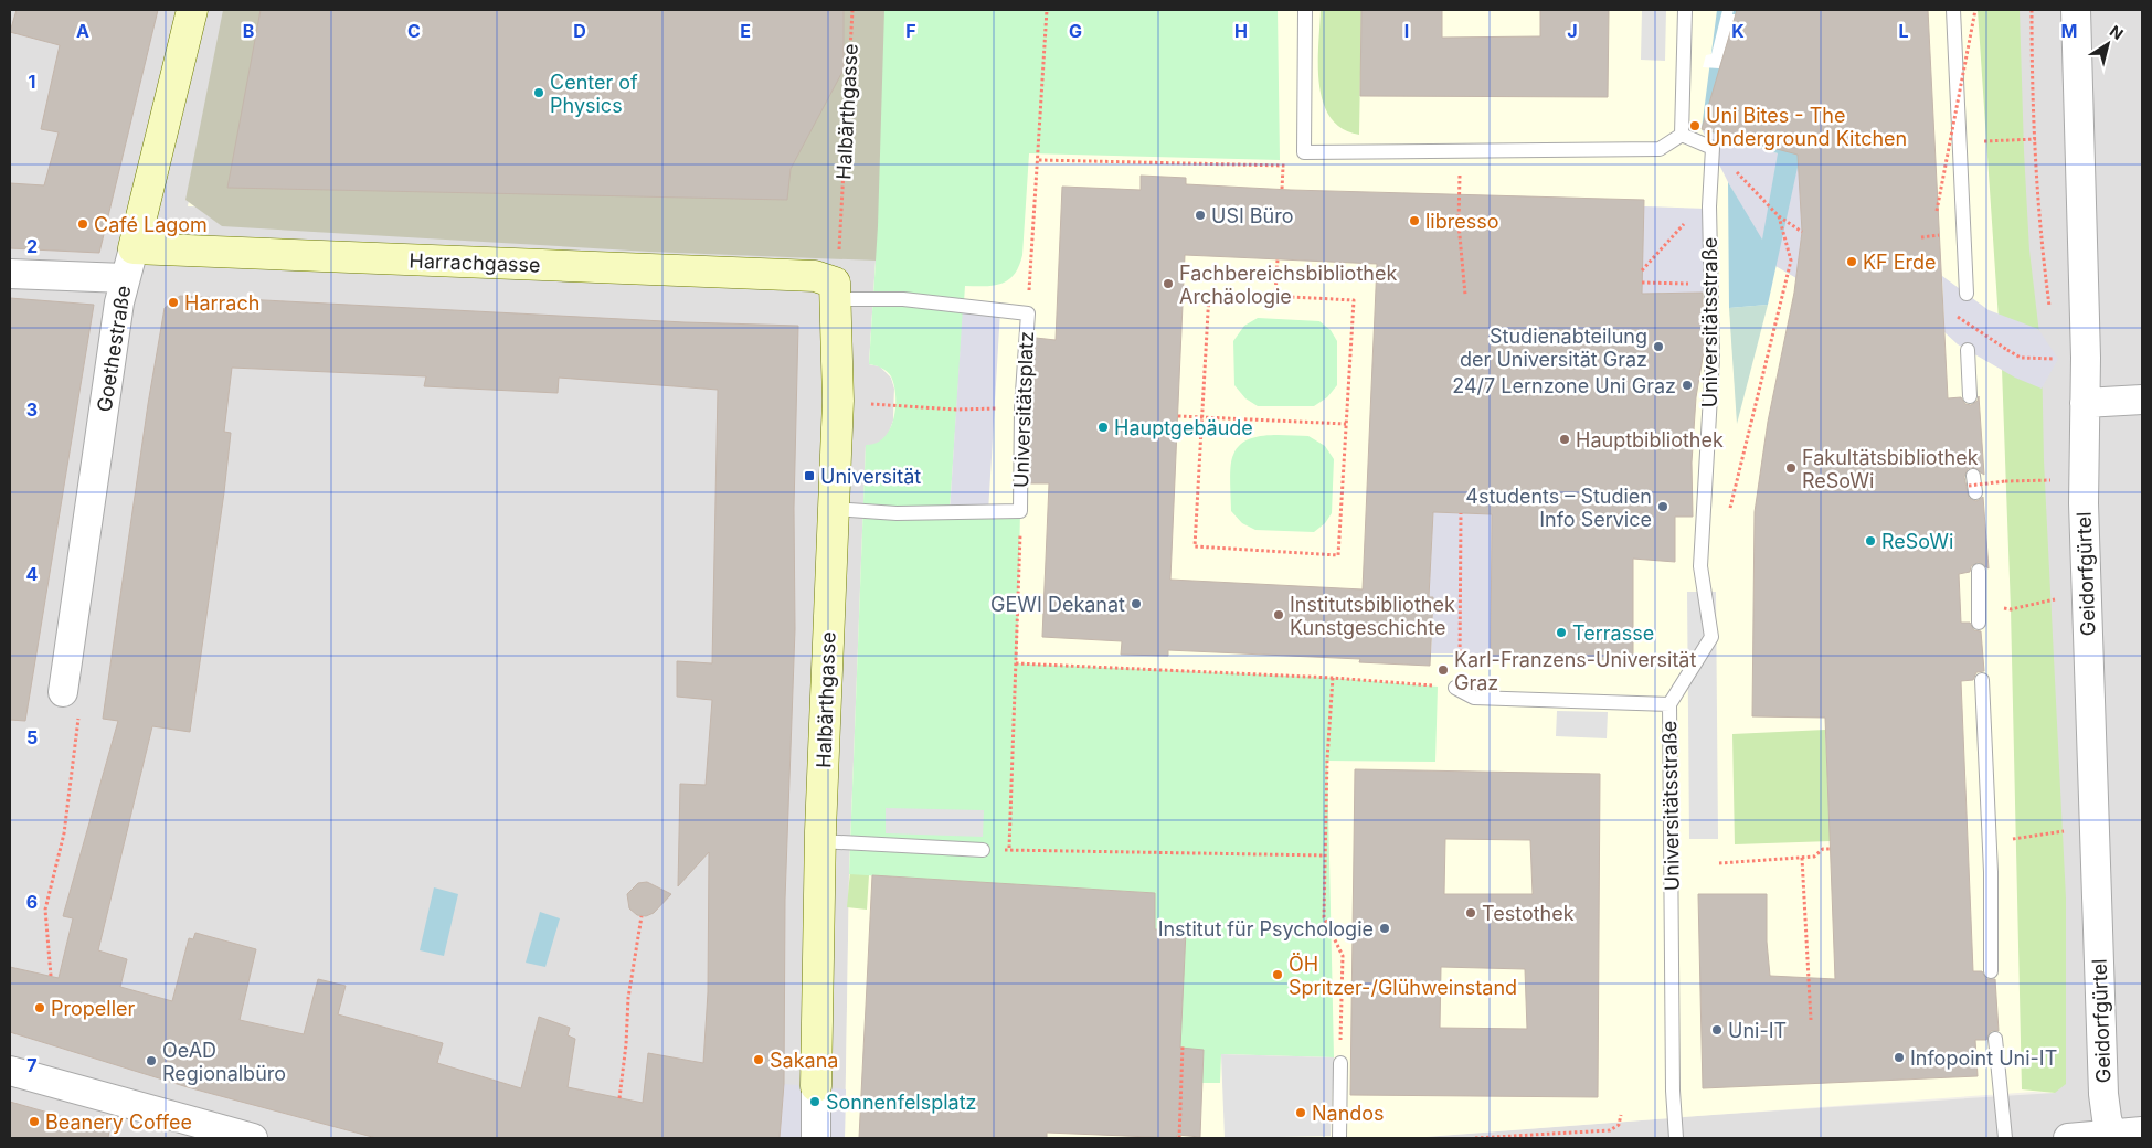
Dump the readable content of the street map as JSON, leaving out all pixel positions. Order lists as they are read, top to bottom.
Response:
{
  "streets": {
    "street": [
      "Halbärthgasse",
      "Harrachgasse",
      "Goethestraße",
      "Geidorfgürtel"
    ],
    "lane": ["Universitätsstraße", "Universitätsplatz"]
  },
  "crossings": [
    ["Halbärthgasse", "Harrachgasse"],
    ["Halbärthgasse", "Universitätsplatz"],
    ["Harrachgasse", "Goethestraße"]
  ],
  "places": {
    "other": [
      "Center of Physics",
      "Uni Bites - The Underground Kitchen",
      "USI Büro",
      "libresso",
      "Café Lagom",
      "KF Erde",
      "Fachbereichsbibliothek Archäologie",
      "Harrach",
      "Studienabteilung der Universität Graz",
      "24/7 Lernzone Uni Graz",
      "Hauptgebäude",
      "Hauptbibliothek",
      "Fakultätsbibliothek ReSoWi",
      "4students – Studien Info Service",
      "ReSoWi",
      "GEWI Dekanat",
      "Institutsbibliothek Kunstgeschichte",
      "Terrasse",
      "Karl-Franzens-Universität Graz",
      "Testothek",
      "Institut für Psychologie",
      "ÖH Spritzer-/Glühweinstand",
      "Propeller",
      "Uni-IT",
      "Infopoint Uni-IT",
      "Sakana",
      "OeAD Regionalbüro",
      "Sonnenfelsplatz",
      "Nandos",
      "Beanery Coffee"
    ],
    "transit": ["Universität"]
  },
  "north": "top right",
  "grid": {
    "columns": [
      "A",
      "B",
      "C",
      "D",
      "E",
      "F",
      "G",
      "H",
      "I",
      "J",
      "K",
      "L",
      "M"
    ],
    "rows": [
      "1",
      "2",
      "3",
      "4",
      "5",
      "6",
      "7"
    ]
  }
}
